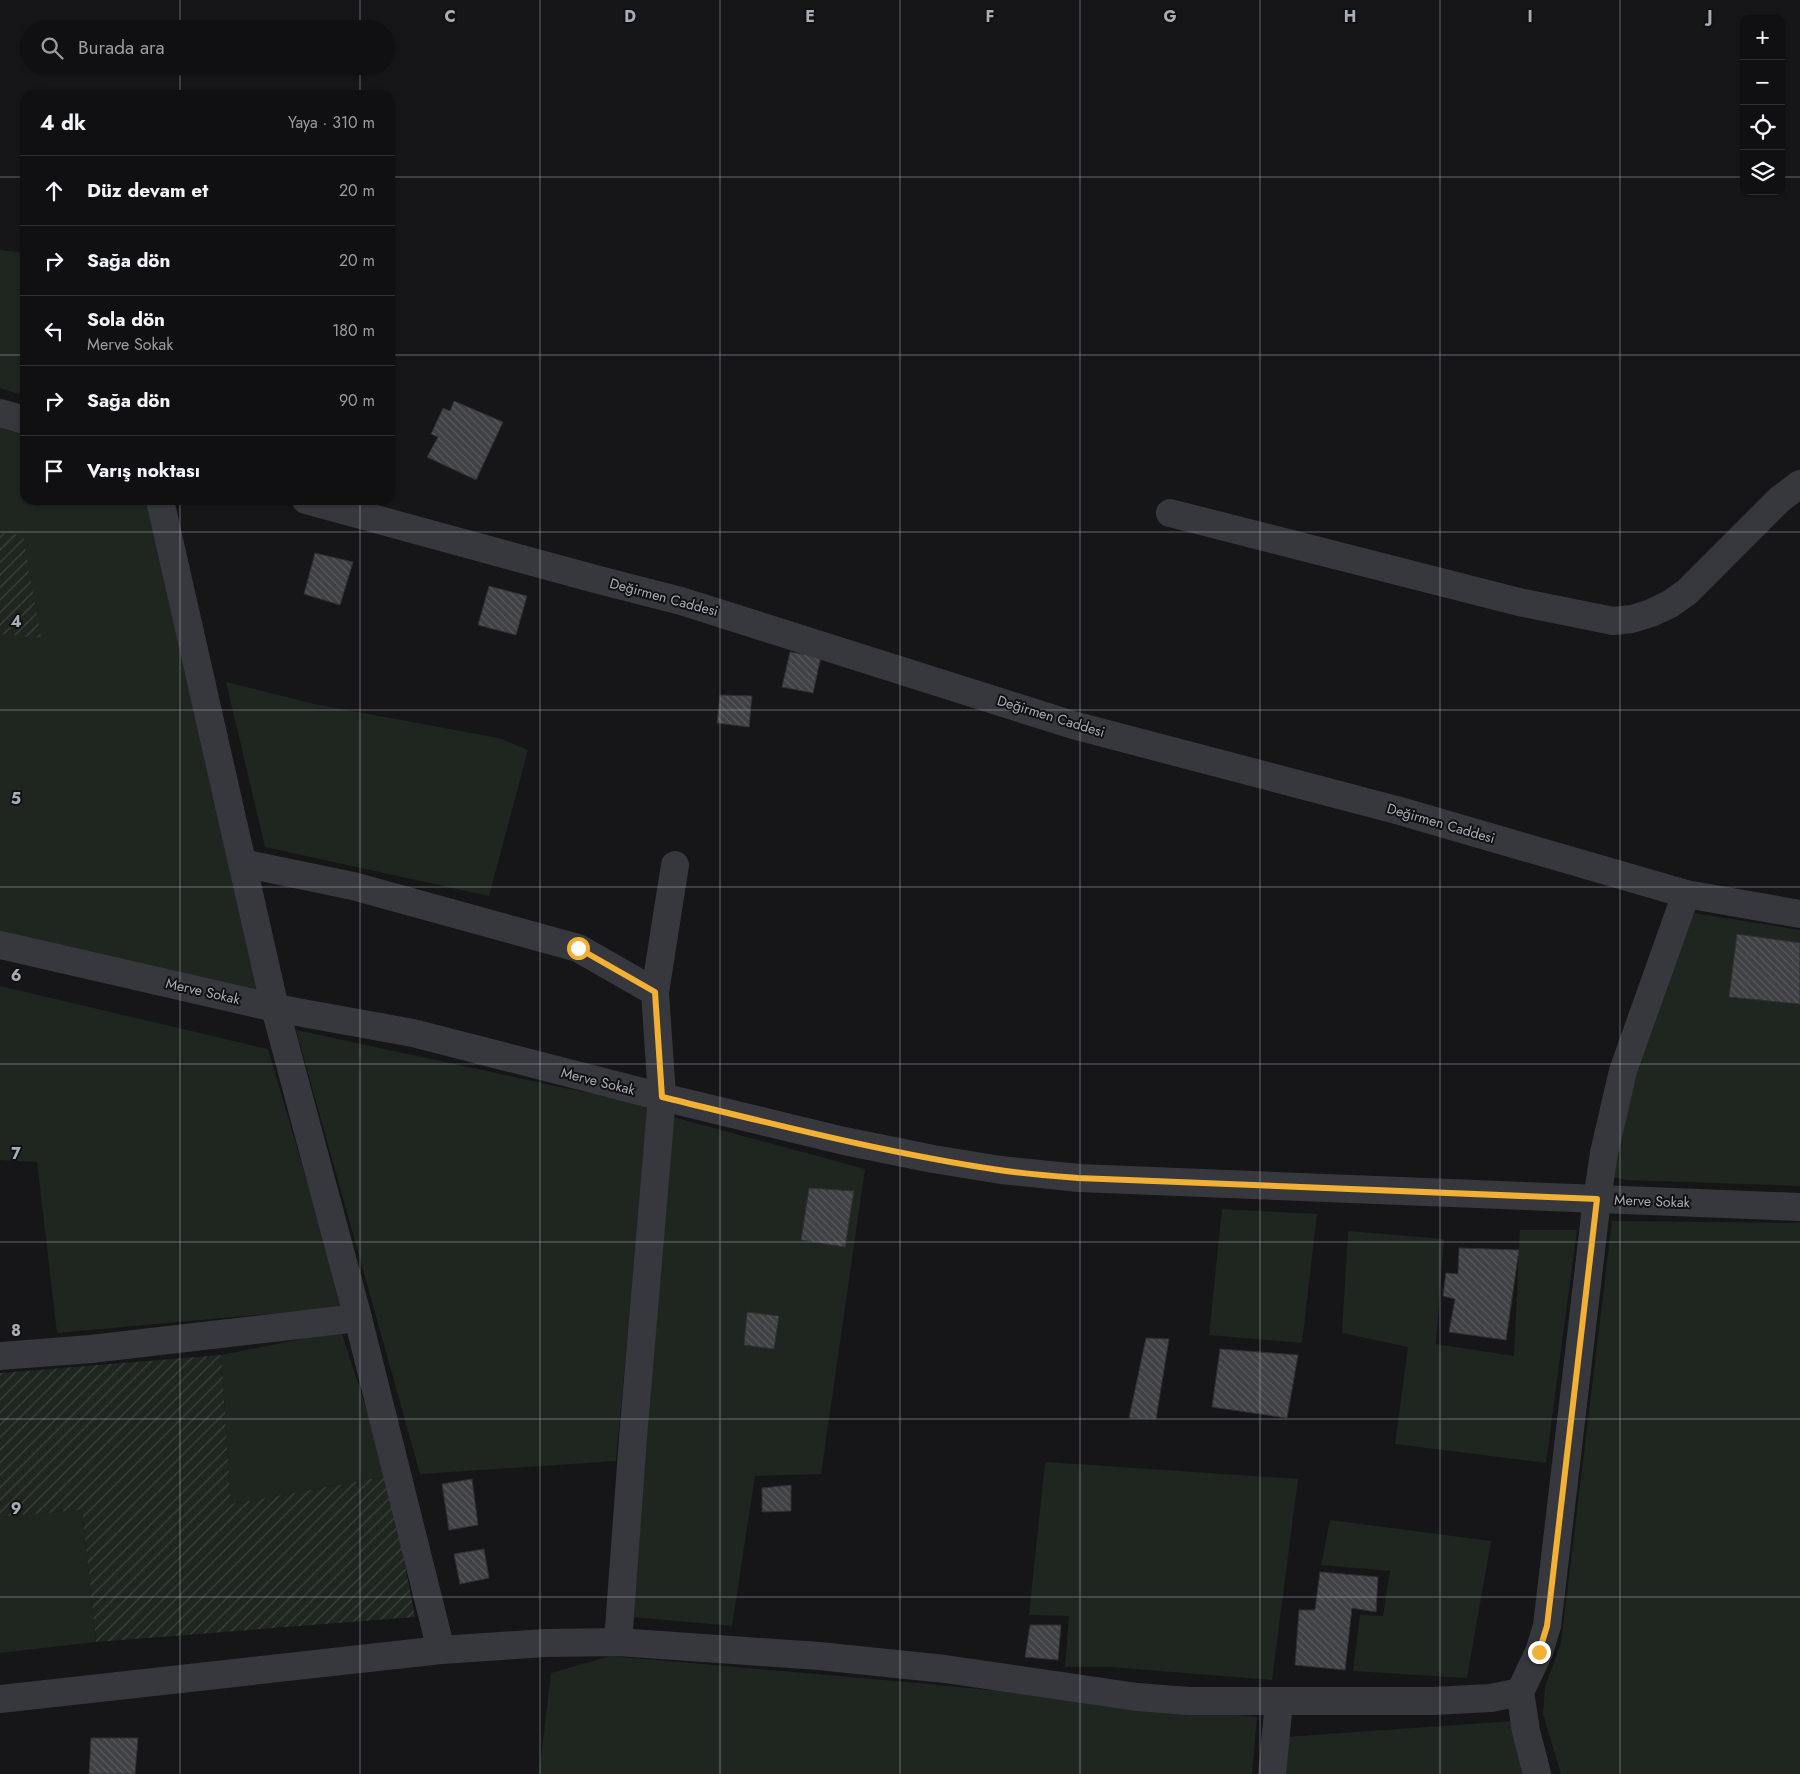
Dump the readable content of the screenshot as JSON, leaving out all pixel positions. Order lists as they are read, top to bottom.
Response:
{
  "streets": {
    "street": ["Değirmen Caddesi", "Merve Sokak"]
  },
  "page": {
    "map_buttons": ["+", "−"],
    "search": "Burada ara",
    "heading": ["4 dk", "Yaya · 310 m"],
    "list": [
      ["Düz devam et", "20 m"],
      ["Sağa dön", "20 m"],
      ["Sola dön", "Merve Sokak", "180 m"],
      ["Sağa dön", "90 m"],
      "Varış noktası"
    ]
  },
  "grid": {
    "columns": [
      "C",
      "D",
      "E",
      "F",
      "G",
      "H",
      "I",
      "J"
    ],
    "rows": [
      "4",
      "5",
      "6",
      "7",
      "8",
      "9"
    ]
  }
}
